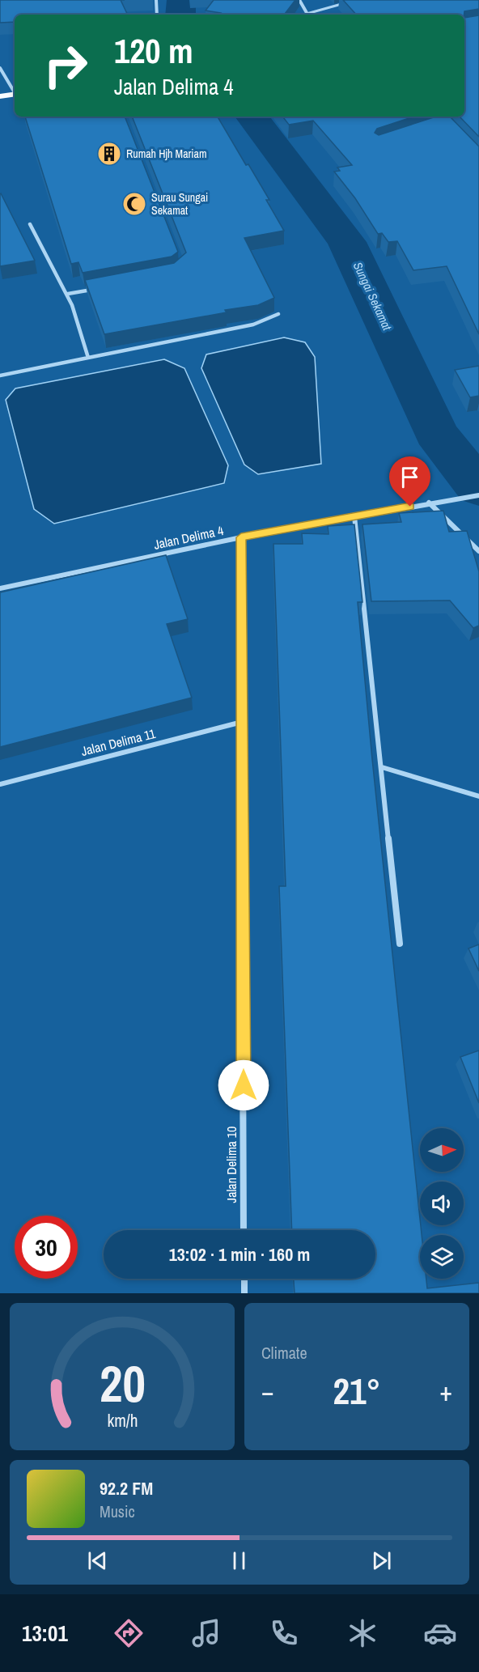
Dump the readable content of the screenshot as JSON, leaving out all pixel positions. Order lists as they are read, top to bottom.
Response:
{
  "streets": {
    "street": ["Jalan Delima 4", "Jalan Delima 11", "Jalan Delima 10"]
  },
  "crossings": [
    ["Jalan Delima 4", "Jalan Delima 10"],
    ["Jalan Delima 11", "Jalan Delima 10"]
  ],
  "water": ["Sungai Sekamat"],
  "places": {
    "building": ["Rumah Hjh Mariam"],
    "mosque": ["Surau Sungai Sekamat"]
  },
  "north": "right",
  "page": {
    "turn": ["120 m", "Jalan Delima 4"],
    "limit": "30",
    "trip": "13:02 · 1 min · 160 m",
    "tile": "Climate",
    "heat": ["−", "21°", "+"],
    "song": ["92.2 FM", "Music"],
    "tabs": "13:01",
    "gauge": ["20", "km/h"]
  }
}
